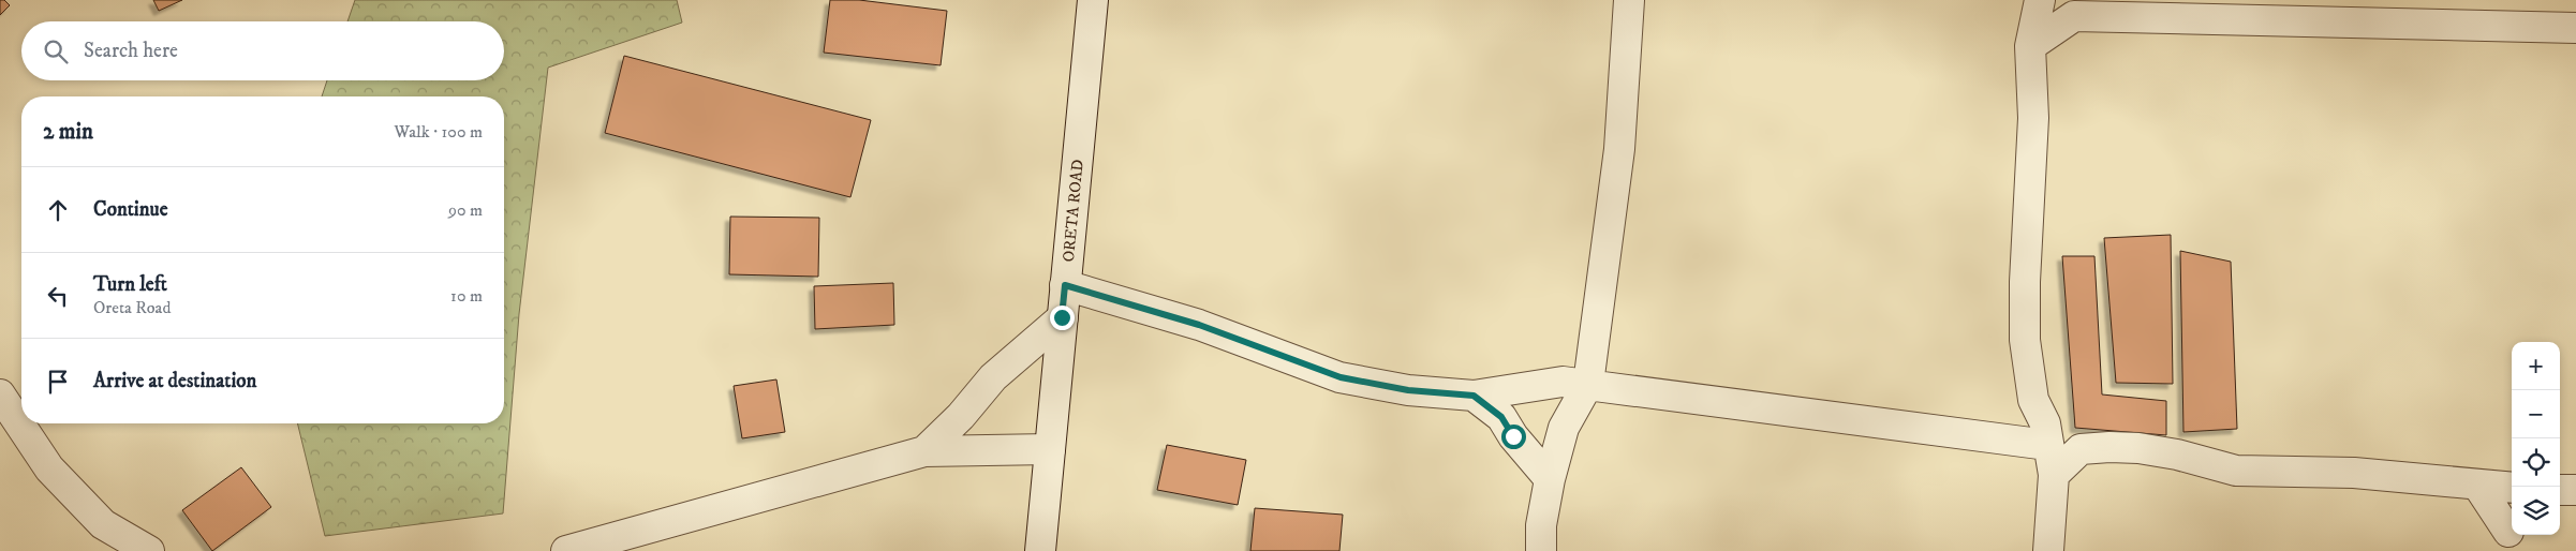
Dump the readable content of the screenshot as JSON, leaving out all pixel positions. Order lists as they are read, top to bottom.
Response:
{
  "streets": {
    "street": ["ORETA ROAD"]
  },
  "page": {
    "search": "Search here",
    "heading": ["2 min", "Walk · 100 m"],
    "list": [
      ["Continue", "90 m"],
      ["Turn left", "Oreta Road", "10 m"],
      "Arrive at destination"
    ],
    "map_buttons": ["+", "−"]
  }
}
